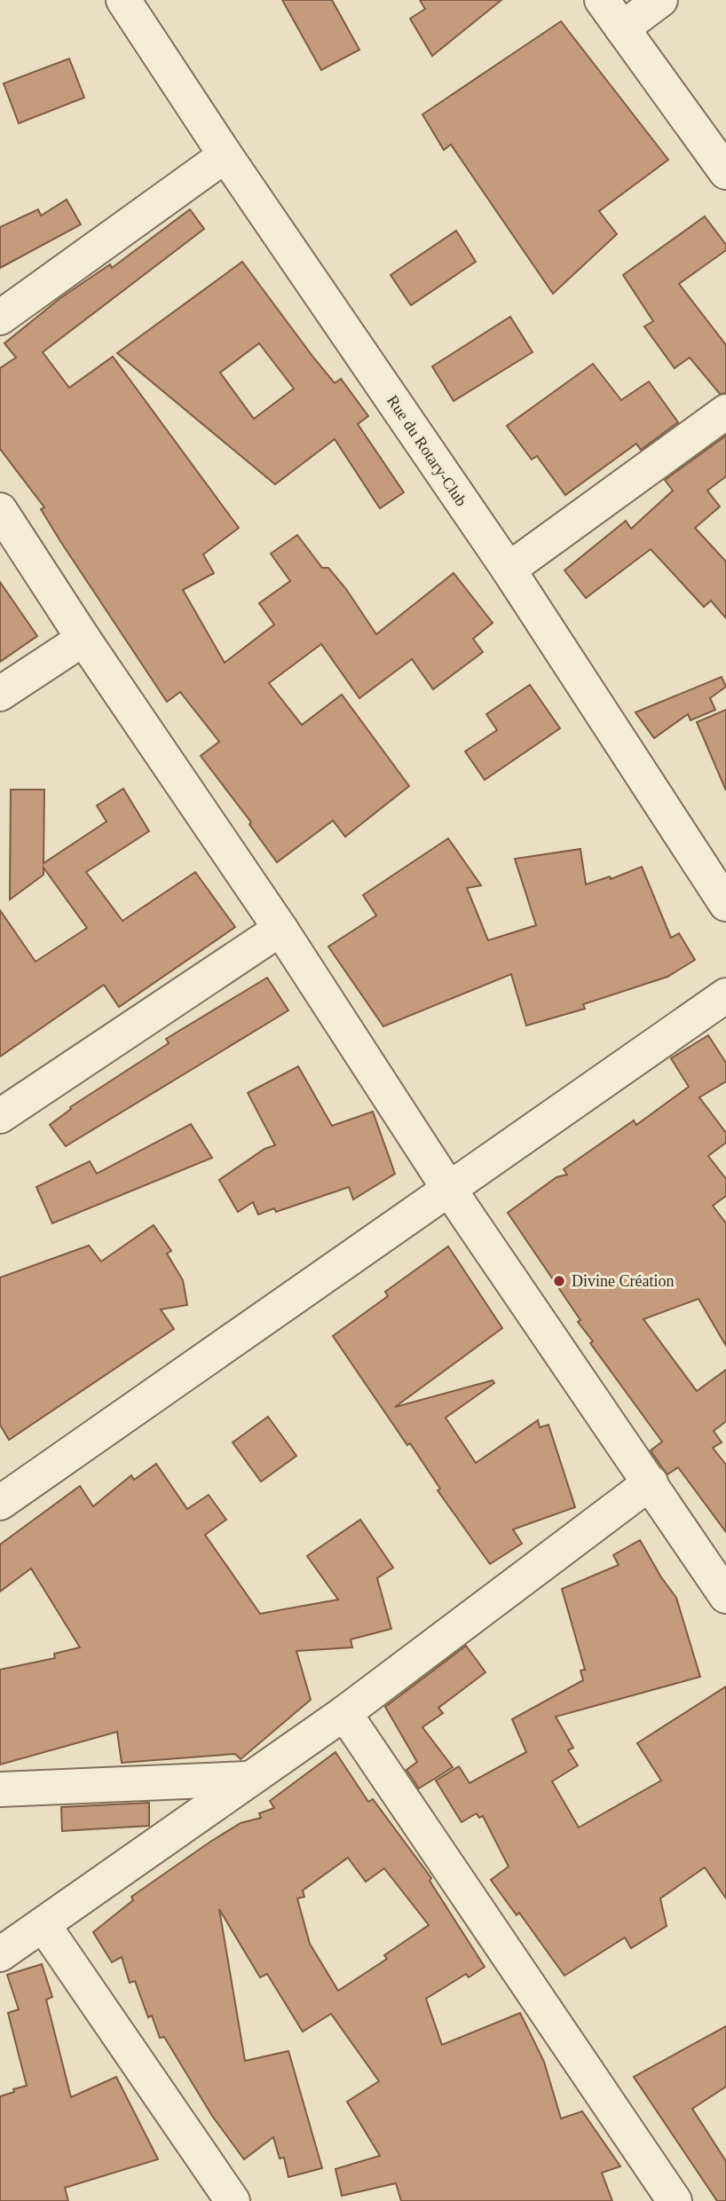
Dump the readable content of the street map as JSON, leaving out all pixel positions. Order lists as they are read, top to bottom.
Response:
{
  "streets": {
    "street": ["Rue du Rotary-Club"]
  },
  "places": ["Divine Création"]
}
